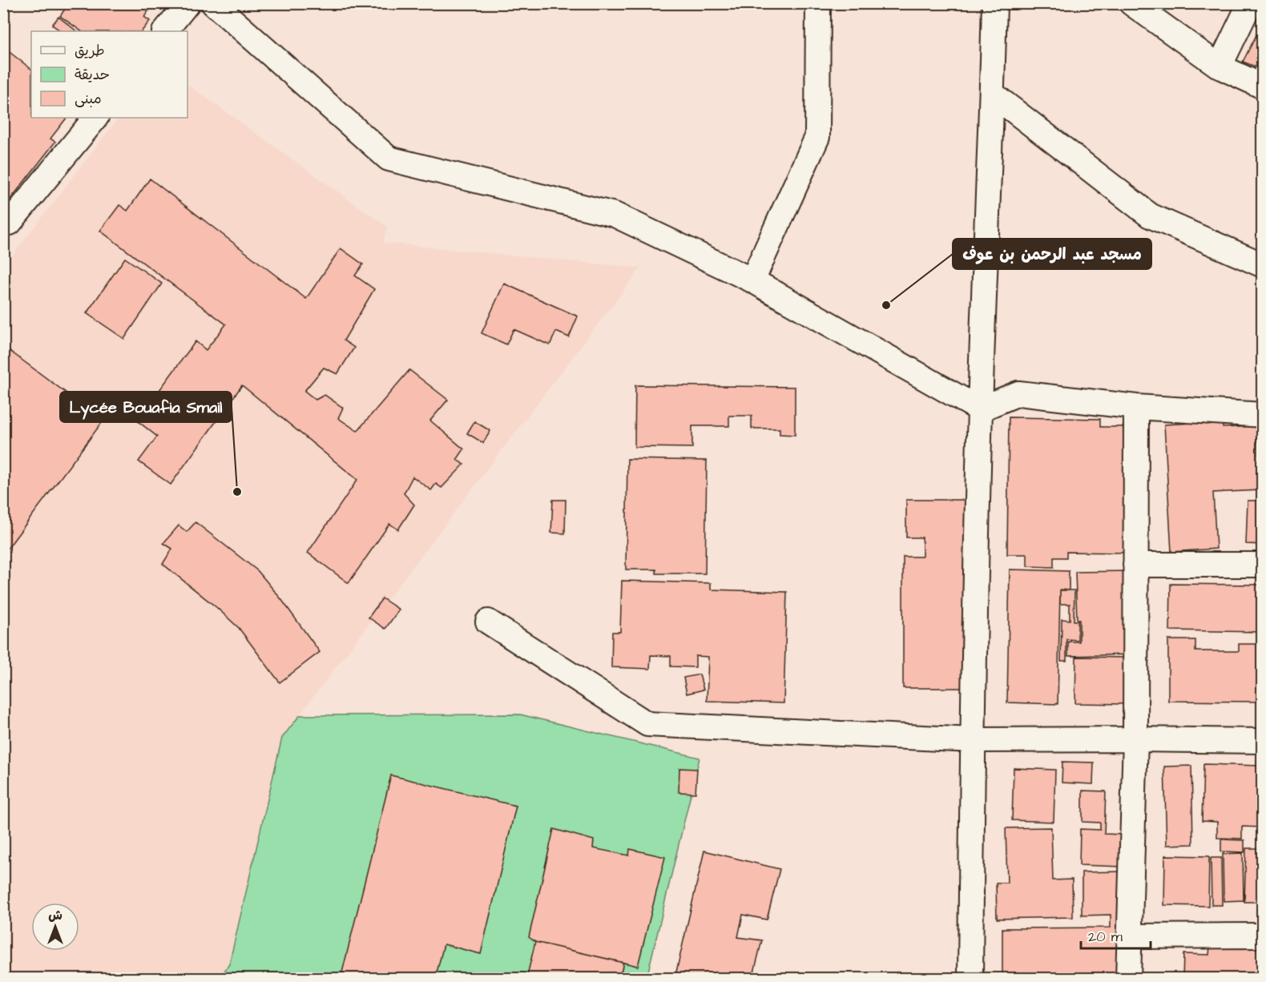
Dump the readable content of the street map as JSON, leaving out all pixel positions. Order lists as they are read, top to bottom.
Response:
{
  "places": ["مسجد عبد الرحمن بن عوف", "Lycée Bouafia Smail"],
  "legend": ["طريق", "حديقة", "مبنى"],
  "scale_bar": "20 m",
  "north": "top"
}
